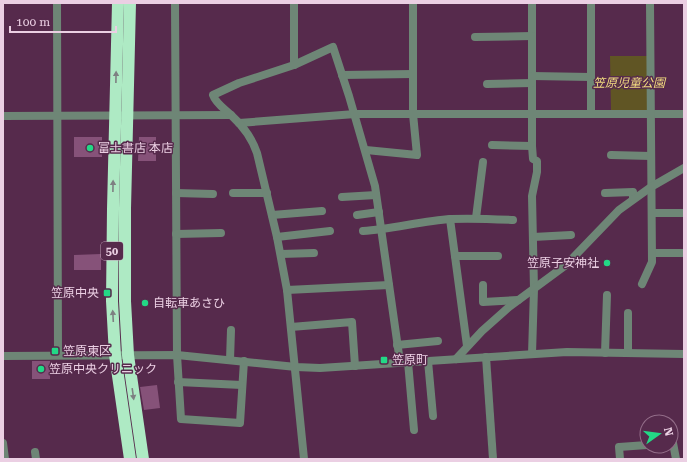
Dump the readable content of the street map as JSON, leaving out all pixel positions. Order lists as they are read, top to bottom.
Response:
{
  "streets": {
    "highway": ["50"]
  },
  "parks": ["笠原児童公園"],
  "places": {
    "other": [
      "富士書店 本店",
      "笠原子安神社",
      "自転車あさひ",
      "笠原中央クリニック"
    ],
    "transit": ["笠原中央", "笠原東区", "笠原町"]
  },
  "scale_bar": "100 m",
  "north": "right"
}
